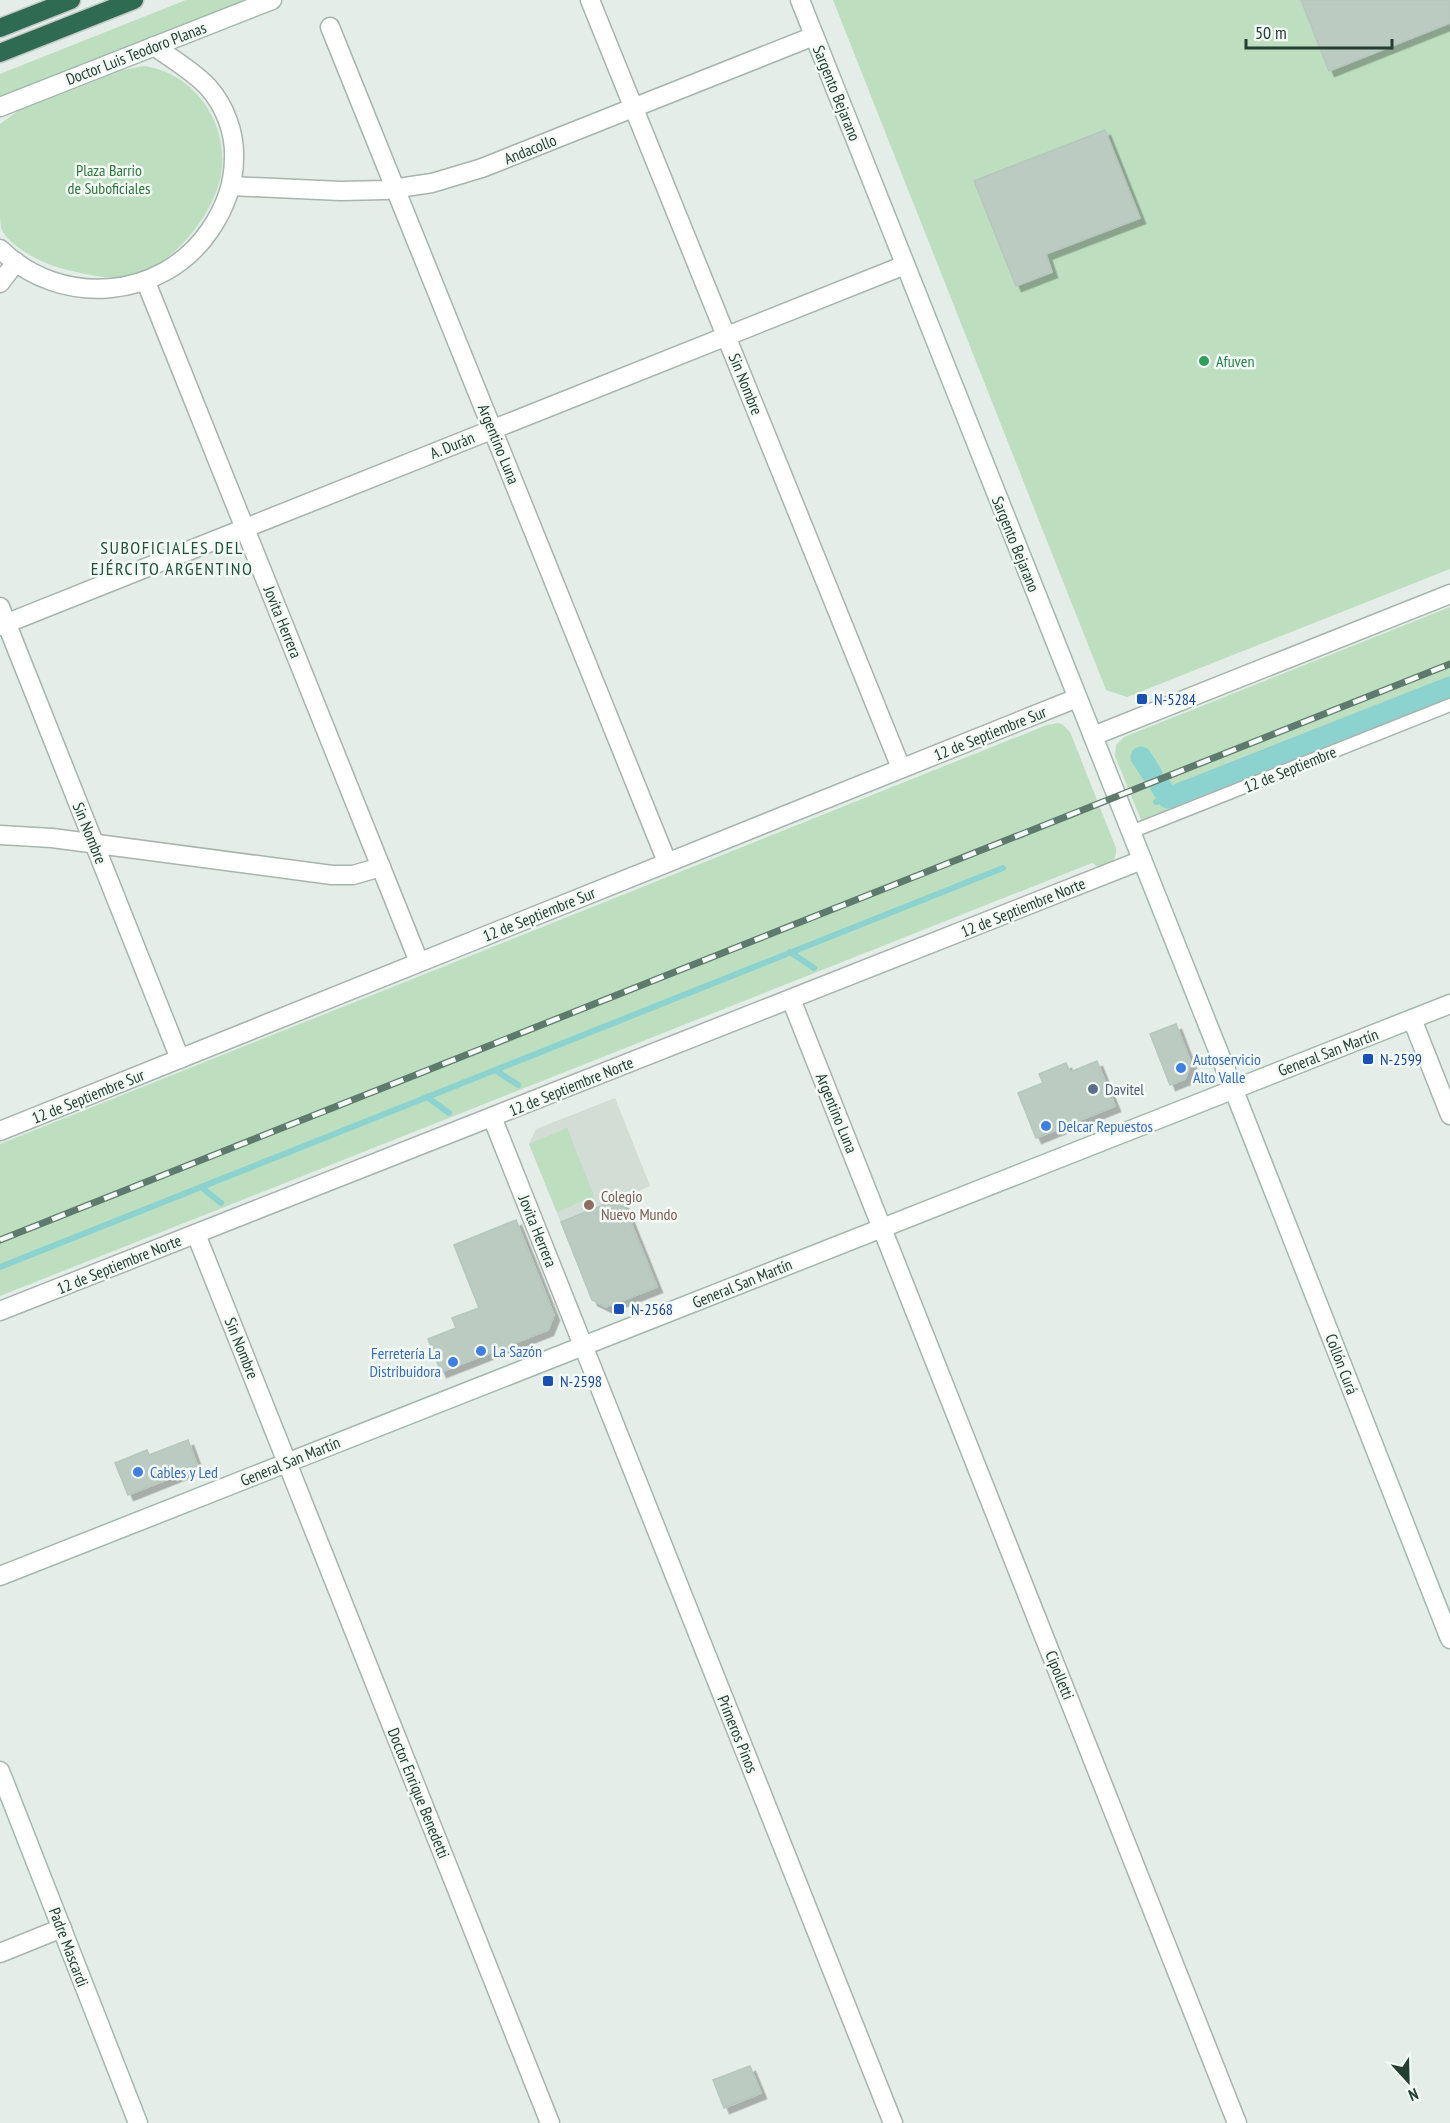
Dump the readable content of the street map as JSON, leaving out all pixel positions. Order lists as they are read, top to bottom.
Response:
{
  "streets": {
    "street": [
      "Doctor Luis Teodoro Planas",
      "Sargento Bejarano",
      "Andacollo",
      "Sin Nombre",
      "Argentino Luna",
      "A. Durán",
      "Jovita Herrera",
      "12 de Septiembre Sur",
      "12 de Septiembre Norte",
      "General San Martín",
      "Collón Curá",
      "Cipolletti",
      "Primeros Pinos",
      "Doctor Enrique Benedetti",
      "Padre Mascardi"
    ],
    "lane": ["12 de Septiembre"]
  },
  "crossings": [
    ["Sargento Bejarano", "Andacollo"],
    ["Sargento Bejarano", "A. Durán"],
    ["Sargento Bejarano", "12 de Septiembre Sur"],
    ["Sargento Bejarano", "12 de Septiembre"],
    ["Sargento Bejarano", "12 de Septiembre Norte"],
    ["Sargento Bejarano", "General San Martín"],
    ["Sargento Bejarano", "Collón Curá"],
    ["Andacollo", "Sin Nombre"],
    ["Andacollo", "Argentino Luna"],
    ["Sin Nombre", "A. Durán"],
    ["Sin Nombre", "12 de Septiembre Sur"],
    ["Sin Nombre", "12 de Septiembre Norte"],
    ["Sin Nombre", "General San Martín"],
    ["Sin Nombre", "Doctor Enrique Benedetti"],
    ["Argentino Luna", "A. Durán"],
    ["Argentino Luna", "12 de Septiembre Sur"],
    ["Argentino Luna", "12 de Septiembre Norte"],
    ["Argentino Luna", "General San Martín"],
    ["Argentino Luna", "Cipolletti"],
    ["A. Durán", "Jovita Herrera"],
    ["Jovita Herrera", "12 de Septiembre Sur"],
    ["Jovita Herrera", "12 de Septiembre Norte"],
    ["Jovita Herrera", "General San Martín"],
    ["Jovita Herrera", "Primeros Pinos"],
    ["General San Martín", "Collón Curá"],
    ["General San Martín", "Cipolletti"],
    ["General San Martín", "Primeros Pinos"],
    ["General San Martín", "Doctor Enrique Benedetti"]
  ],
  "districts": ["SUBOFICIALES DEL EJÉRCITO ARGENTINO"],
  "parks": ["Plaza Barrio de Suboficiales"],
  "places": {
    "other": [
      "Afuven",
      "Autoservicio Alto Valle",
      "Davitel",
      "Delcar Repuestos",
      "Colegio Nuevo Mundo",
      "La Sazón",
      "Ferretería La Distribuidora",
      "Cables y Led"
    ],
    "transit": [
      "N-5284",
      "N-2599",
      "N-2568",
      "N-2598"
    ]
  },
  "scale_bar": "50 m",
  "north": "bottom"
}
